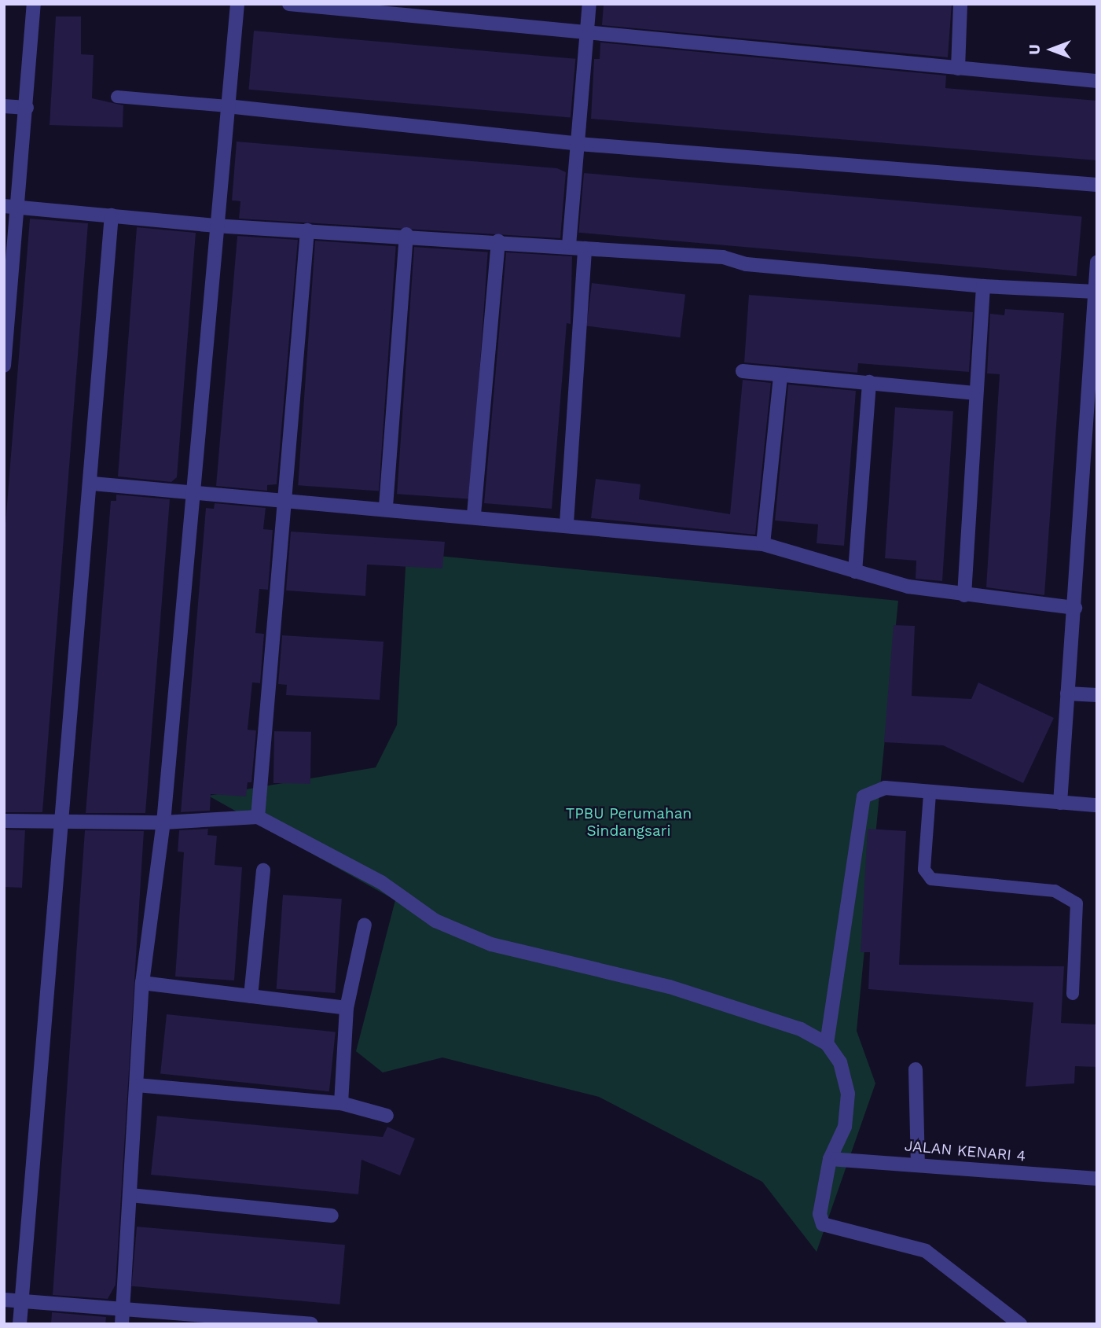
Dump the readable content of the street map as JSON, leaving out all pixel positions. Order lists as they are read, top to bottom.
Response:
{
  "streets": {
    "street": ["JALAN KENARI 4"]
  },
  "parks": ["TPBU Perumahan Sindangsari"],
  "north": "left"
}
